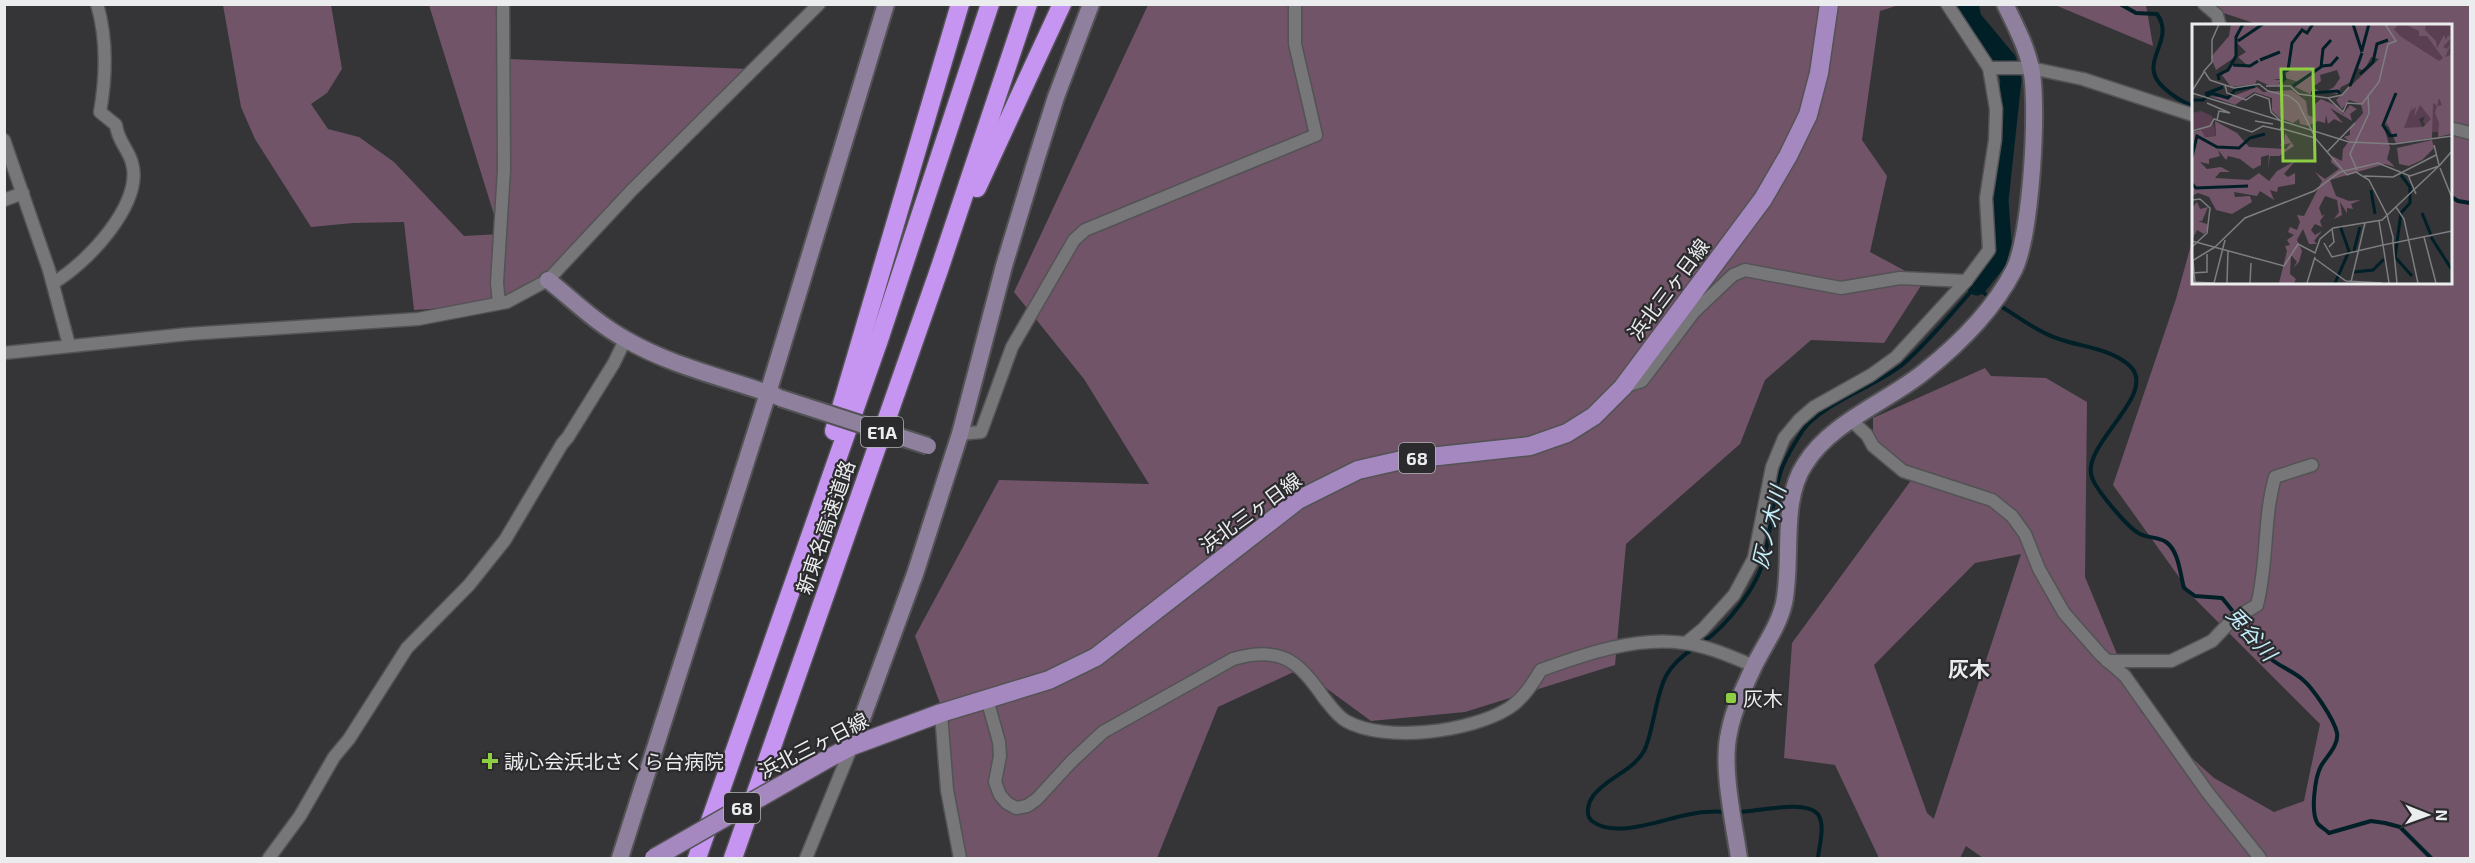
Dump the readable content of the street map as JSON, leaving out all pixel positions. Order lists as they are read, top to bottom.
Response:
{
  "streets": {
    "highway": ["E1A", "新東名高速道路"],
    "main road": ["浜北三ヶ日線", "68"]
  },
  "districts": ["灰木"],
  "water": ["灰ノ木川", "兎谷川"],
  "places": {
    "transit": ["灰木"],
    "health": ["誠心会浜北さくら台病院"]
  },
  "north": "right"
}
